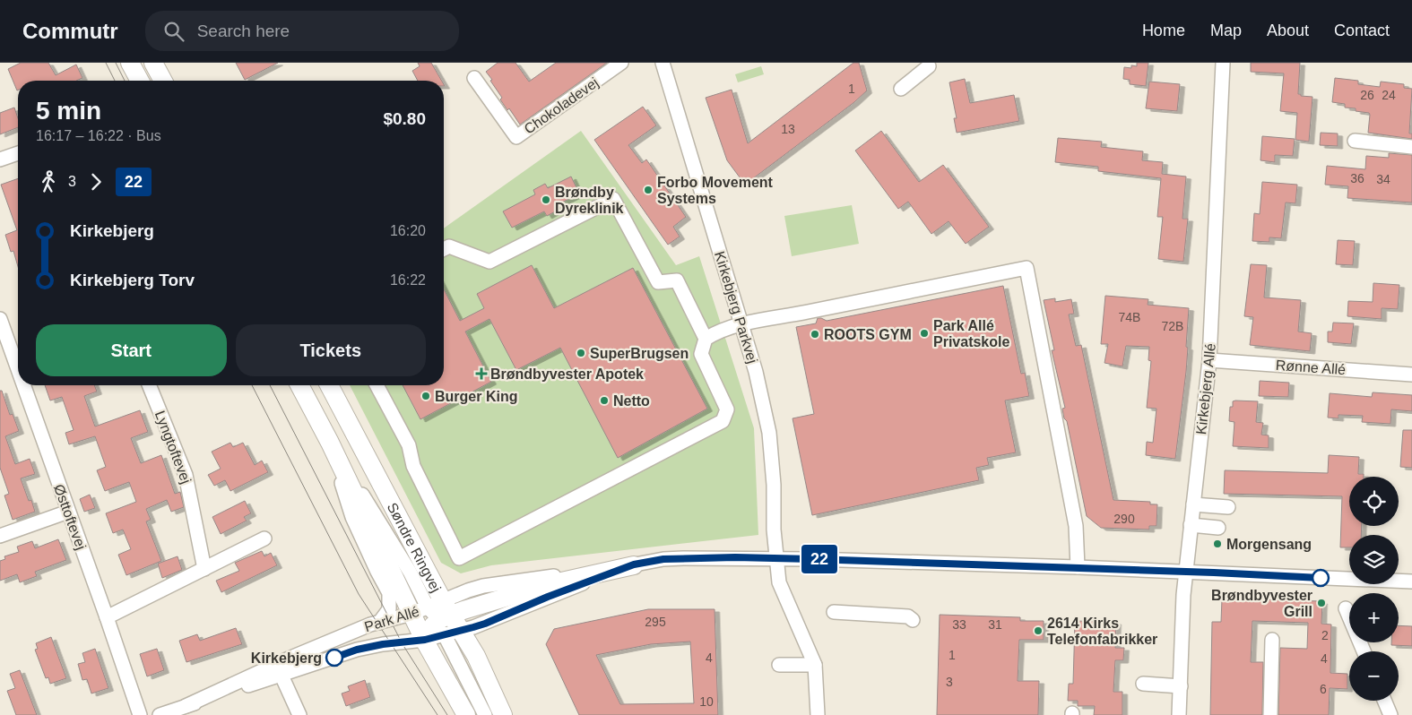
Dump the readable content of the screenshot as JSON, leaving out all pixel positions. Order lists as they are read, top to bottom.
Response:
{
  "streets": {
    "main road": ["Søndre Ringvej"],
    "street": [
      "Chokoladevej",
      "Kirkebjerg Parkvej",
      "Rønne Allé",
      "Kirkebjerg Allé",
      "Lyngtoftevej",
      "Østtoftevej",
      "Park Allé"
    ]
  },
  "crossings": [
    ["Rønne Allé", "Kirkebjerg Allé"],
    ["Søndre Ringvej", "Park Allé"]
  ],
  "places": {
    "other": [
      "Forbo Movement Systems",
      "Brøndby Dyreklinik",
      "Park Allé Privatskole",
      "ROOTS GYM",
      "SuperBrugsen",
      "Burger King",
      "Netto",
      "Morgensang",
      "Brøndbyvester Grill",
      "2614 Kirks Telefonfabrikker",
      "Kirkebjerg"
    ],
    "health": ["Brøndbyvester Apotek"]
  },
  "lines": ["bus line 22"],
  "house_numbers": [
    "1",
    "26",
    "24",
    "13",
    "36",
    "34",
    "74B",
    "72B",
    "290",
    "295",
    "33",
    "31",
    "2",
    "1",
    "4",
    "4",
    "3",
    "6",
    "10"
  ],
  "page": {
    "header": "Commutr",
    "search": "Search here",
    "nav": [
      "Home",
      "Map",
      "About",
      "Contact"
    ],
    "on_map": "22",
    "heading": ["5 min", "16:17 – 16:22 · Bus", "$0.80"],
    "legs": ["3", "22"],
    "list": [
      {
        "name": "Kirkebjerg",
        "value": "16:20"
      },
      {
        "name": "Kirkebjerg Torv",
        "value": "16:22"
      }
    ],
    "buttons": ["Start", "Tickets"],
    "map_buttons": ["+", "−"]
  }
}
